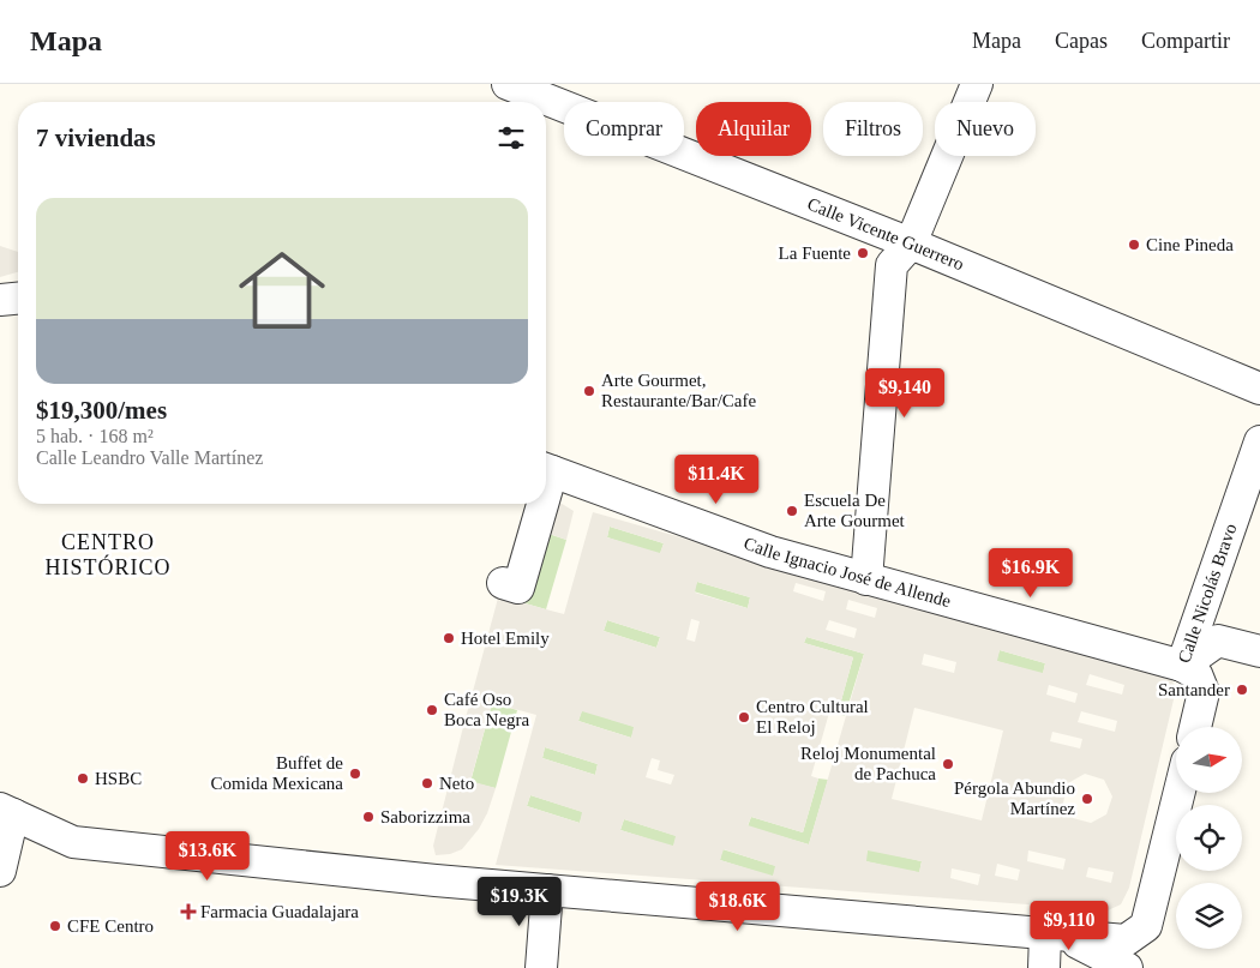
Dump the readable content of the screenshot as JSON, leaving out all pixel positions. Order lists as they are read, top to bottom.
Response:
{
  "streets": {
    "street": ["Calle Vicente Guerrero", "Calle Ignacio José de Allende", "Calle Nicolás Bravo"]
  },
  "crossings": [
    ["Calle Ignacio José de Allende", "Calle Nicolás Bravo"]
  ],
  "districts": ["CENTRO HISTÓRICO"],
  "places": {
    "other": [
      "Cine Pineda",
      "La Fuente",
      "Arte Gourmet, Restaurante/Bar/Cafe",
      "Escuela De Arte Gourmet",
      "Hotel Emily",
      "Santander",
      "Café Oso Boca Negra",
      "Centro Cultural El Reloj",
      "Reloj Monumental de Pachuca",
      "Buffet de Comida Mexicana",
      "HSBC",
      "Neto",
      "Pérgola Abundio Martínez",
      "Saborizzima",
      "CFE Centro"
    ],
    "health": ["Farmacia Guadalajara"]
  },
  "north": "right",
  "page": {
    "header": "Mapa",
    "nav": ["Mapa", "Capas", "Compartir"],
    "chip": [
      "Comprar",
      "Alquilar",
      "Filtros",
      "Nuevo"
    ],
    "heading": "7 viviendas",
    "list": [
      {
        "name": "$19,300/mes",
        "note": "5 hab. · 168 m² · Calle Leandro Valle Martínez"
      }
    ],
    "price": [
      "$9,140",
      "$11.4K",
      "$16.9K",
      "$13.6K",
      "$19.3K",
      "$18.6K",
      "$9,110"
    ]
  }
}
